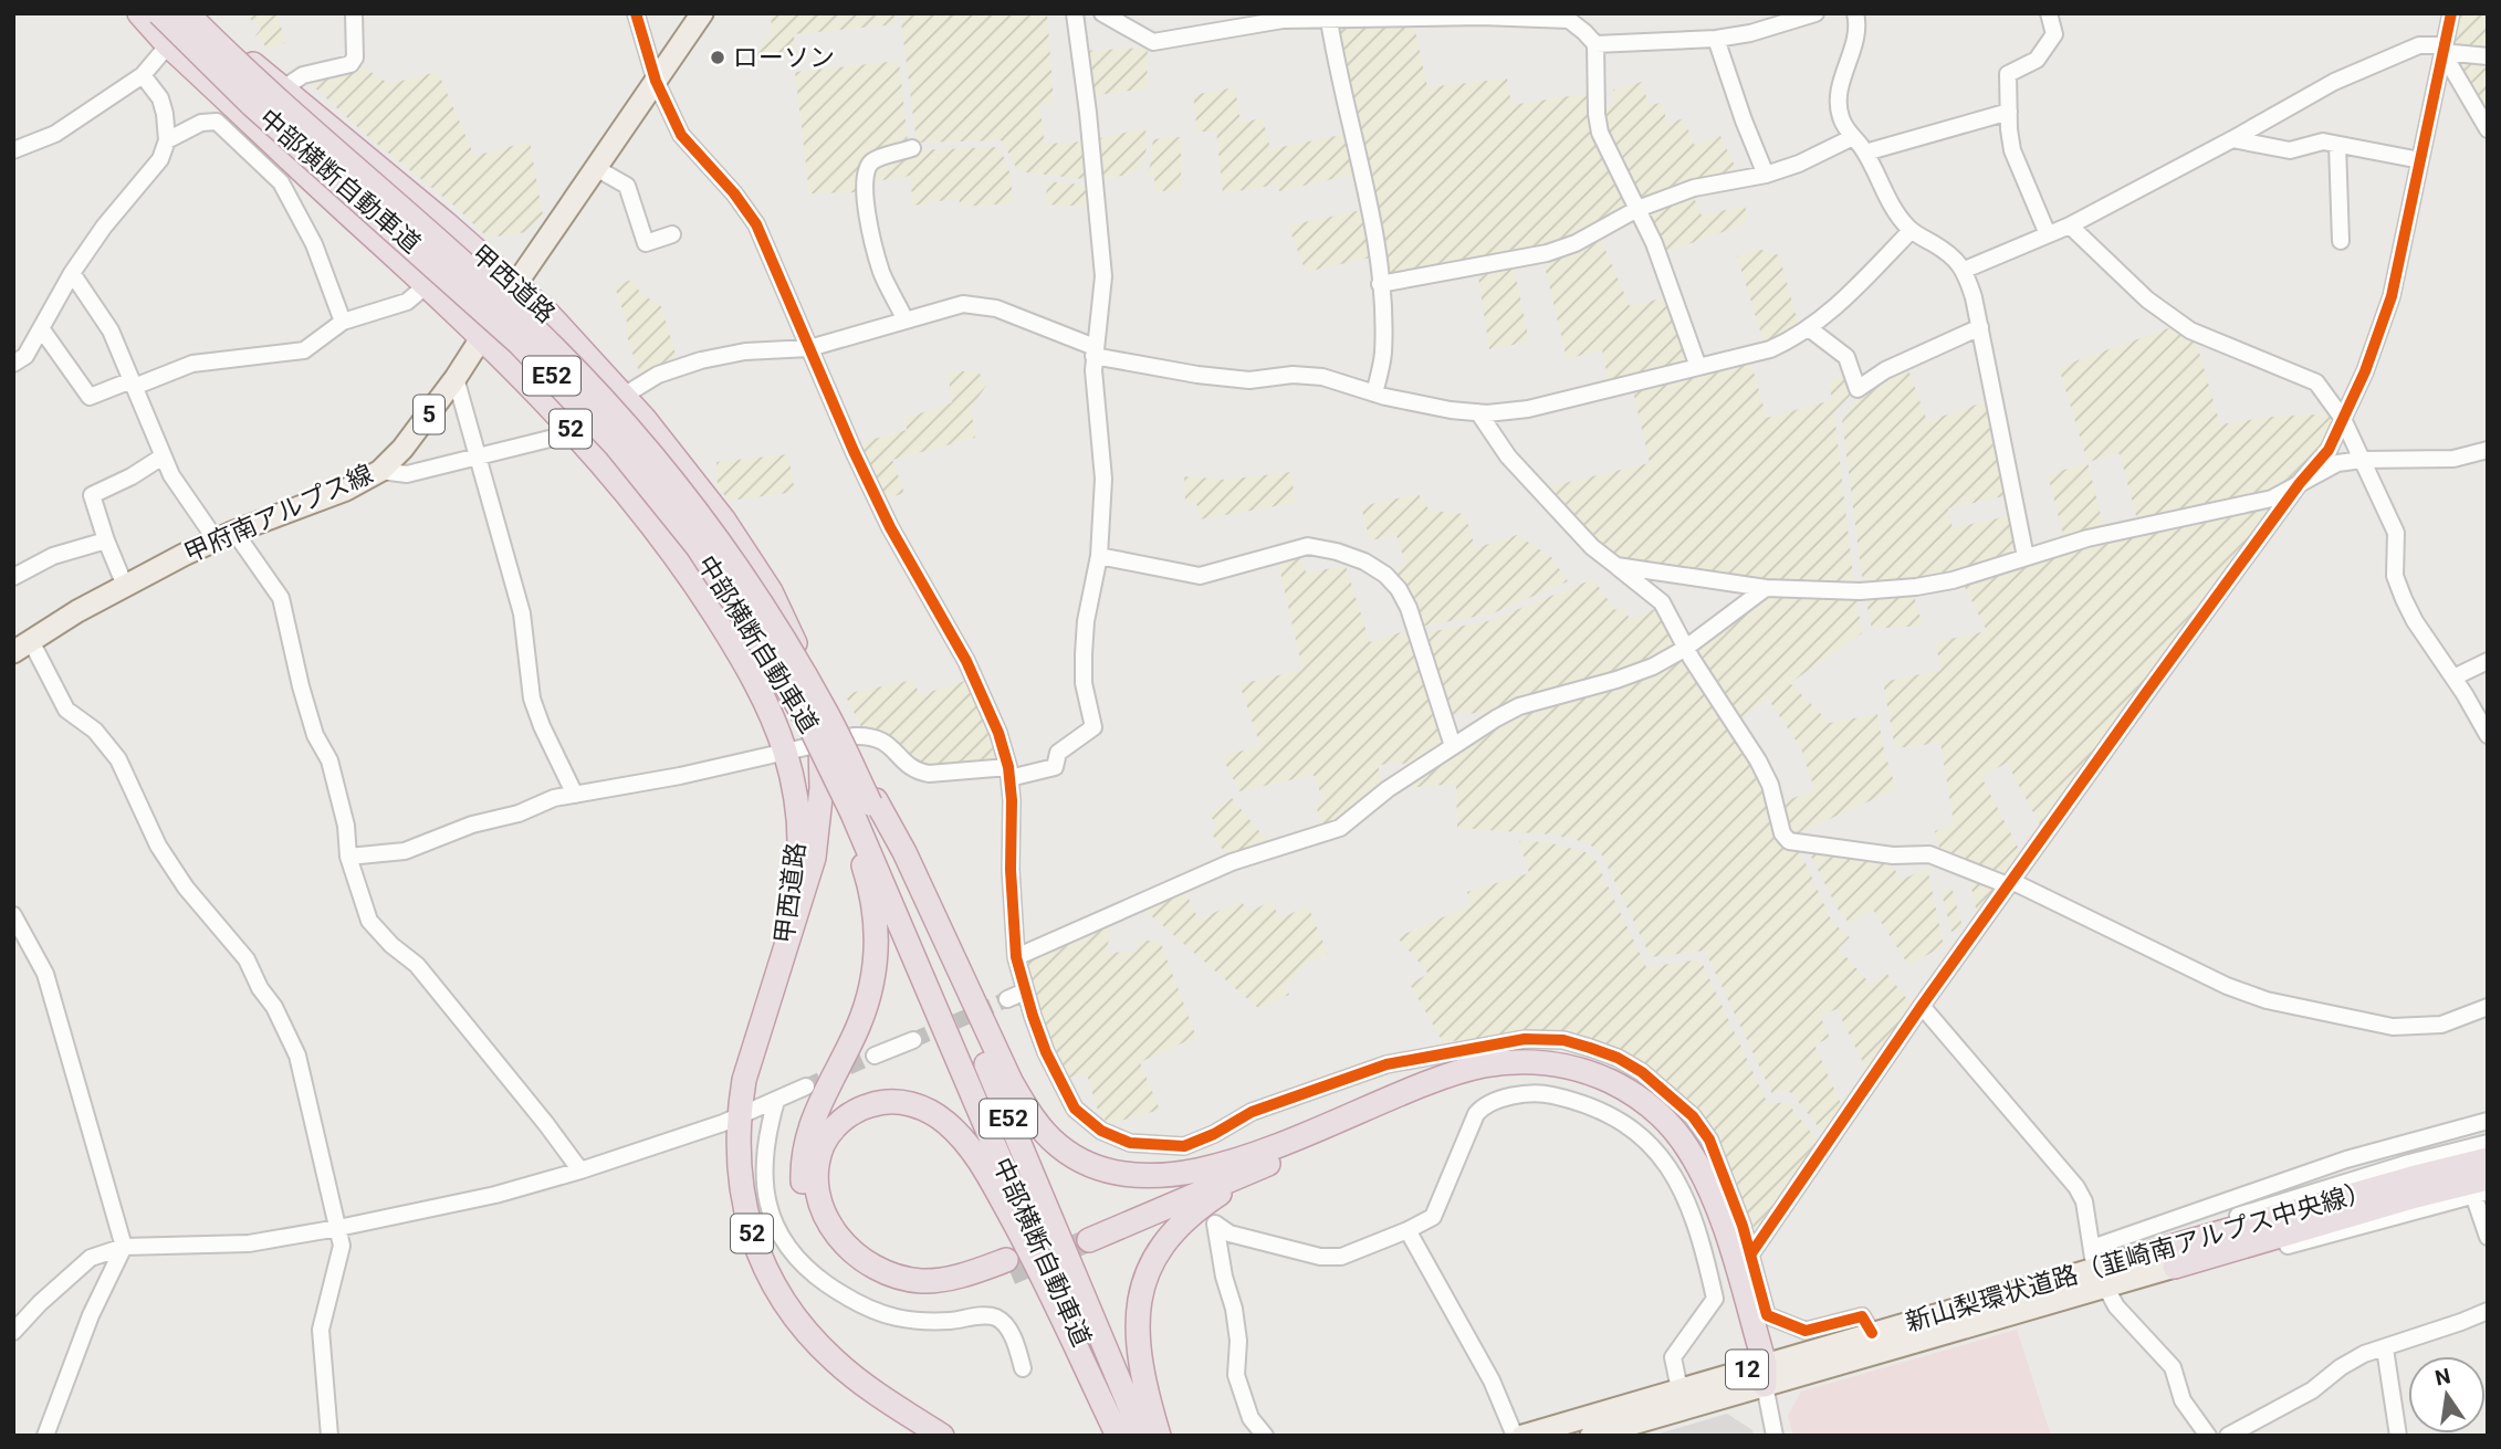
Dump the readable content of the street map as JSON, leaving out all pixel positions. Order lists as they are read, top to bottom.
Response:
{
  "streets": {
    "highway": [
      "中部横断自動車道",
      "甲西道路",
      "E52",
      "52",
      "新山梨環状道路（韮崎南アルプス中央線）",
      "12"
    ],
    "main road": ["5", "甲府南アルプス線"]
  },
  "crossings": [
    ["中部横断自動車道", "甲西道路"],
    ["甲西道路", "甲府南アルプス線"]
  ],
  "places": ["ローソン"],
  "north": "top"
}
